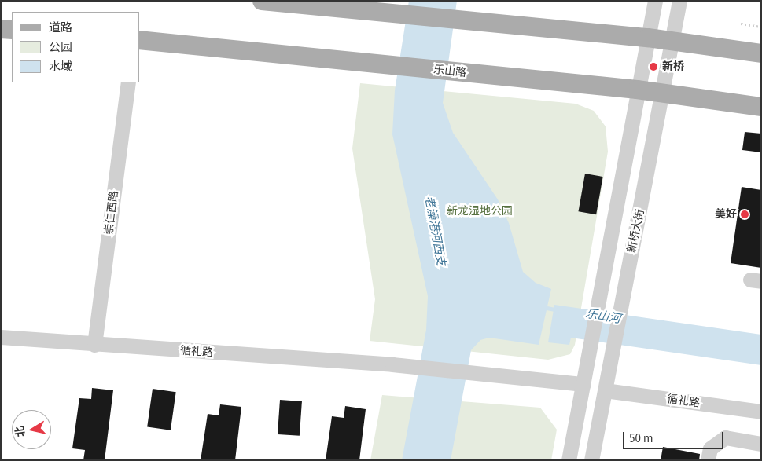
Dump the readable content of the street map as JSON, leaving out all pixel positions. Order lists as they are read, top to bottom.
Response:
{
  "streets": {
    "main road": ["乐山路"],
    "street": ["崇仁西路", "新桥大街", "循礼路"]
  },
  "crossings": [
    ["乐山路", "新桥大街"],
    ["崇仁西路", "循礼路"],
    ["新桥大街", "循礼路"]
  ],
  "water": ["老澡港河西支", "乐山河"],
  "parks": ["新龙湿地公园"],
  "places": ["新桥", "美好"],
  "legend": ["道路", "公园", "水域"],
  "scale_bar": "50 m",
  "north": "left"
}
